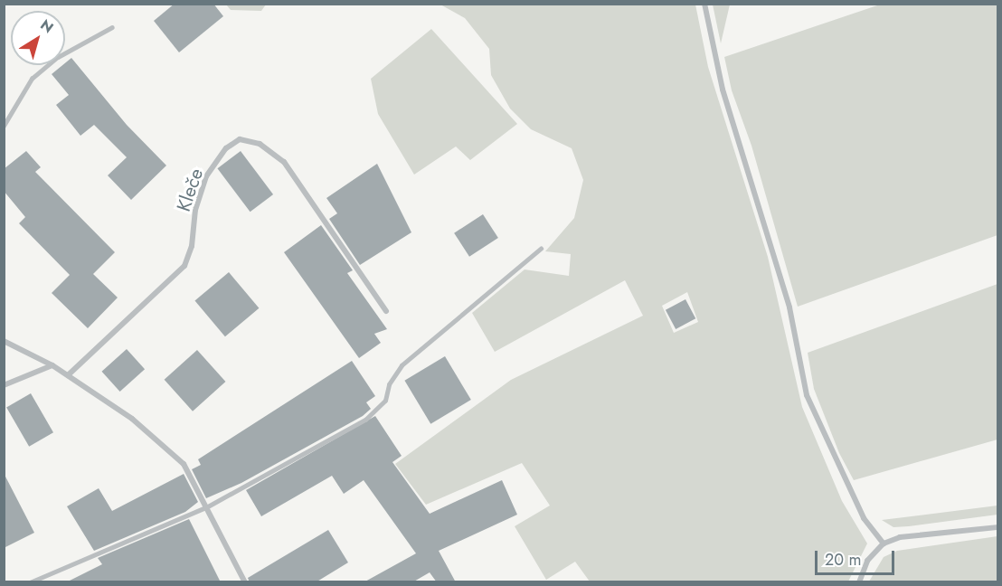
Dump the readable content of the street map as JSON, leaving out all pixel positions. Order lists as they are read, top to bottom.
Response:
{
  "streets": {
    "street": ["Kleče"]
  },
  "scale_bar": "20 m",
  "north": "top right"
}
